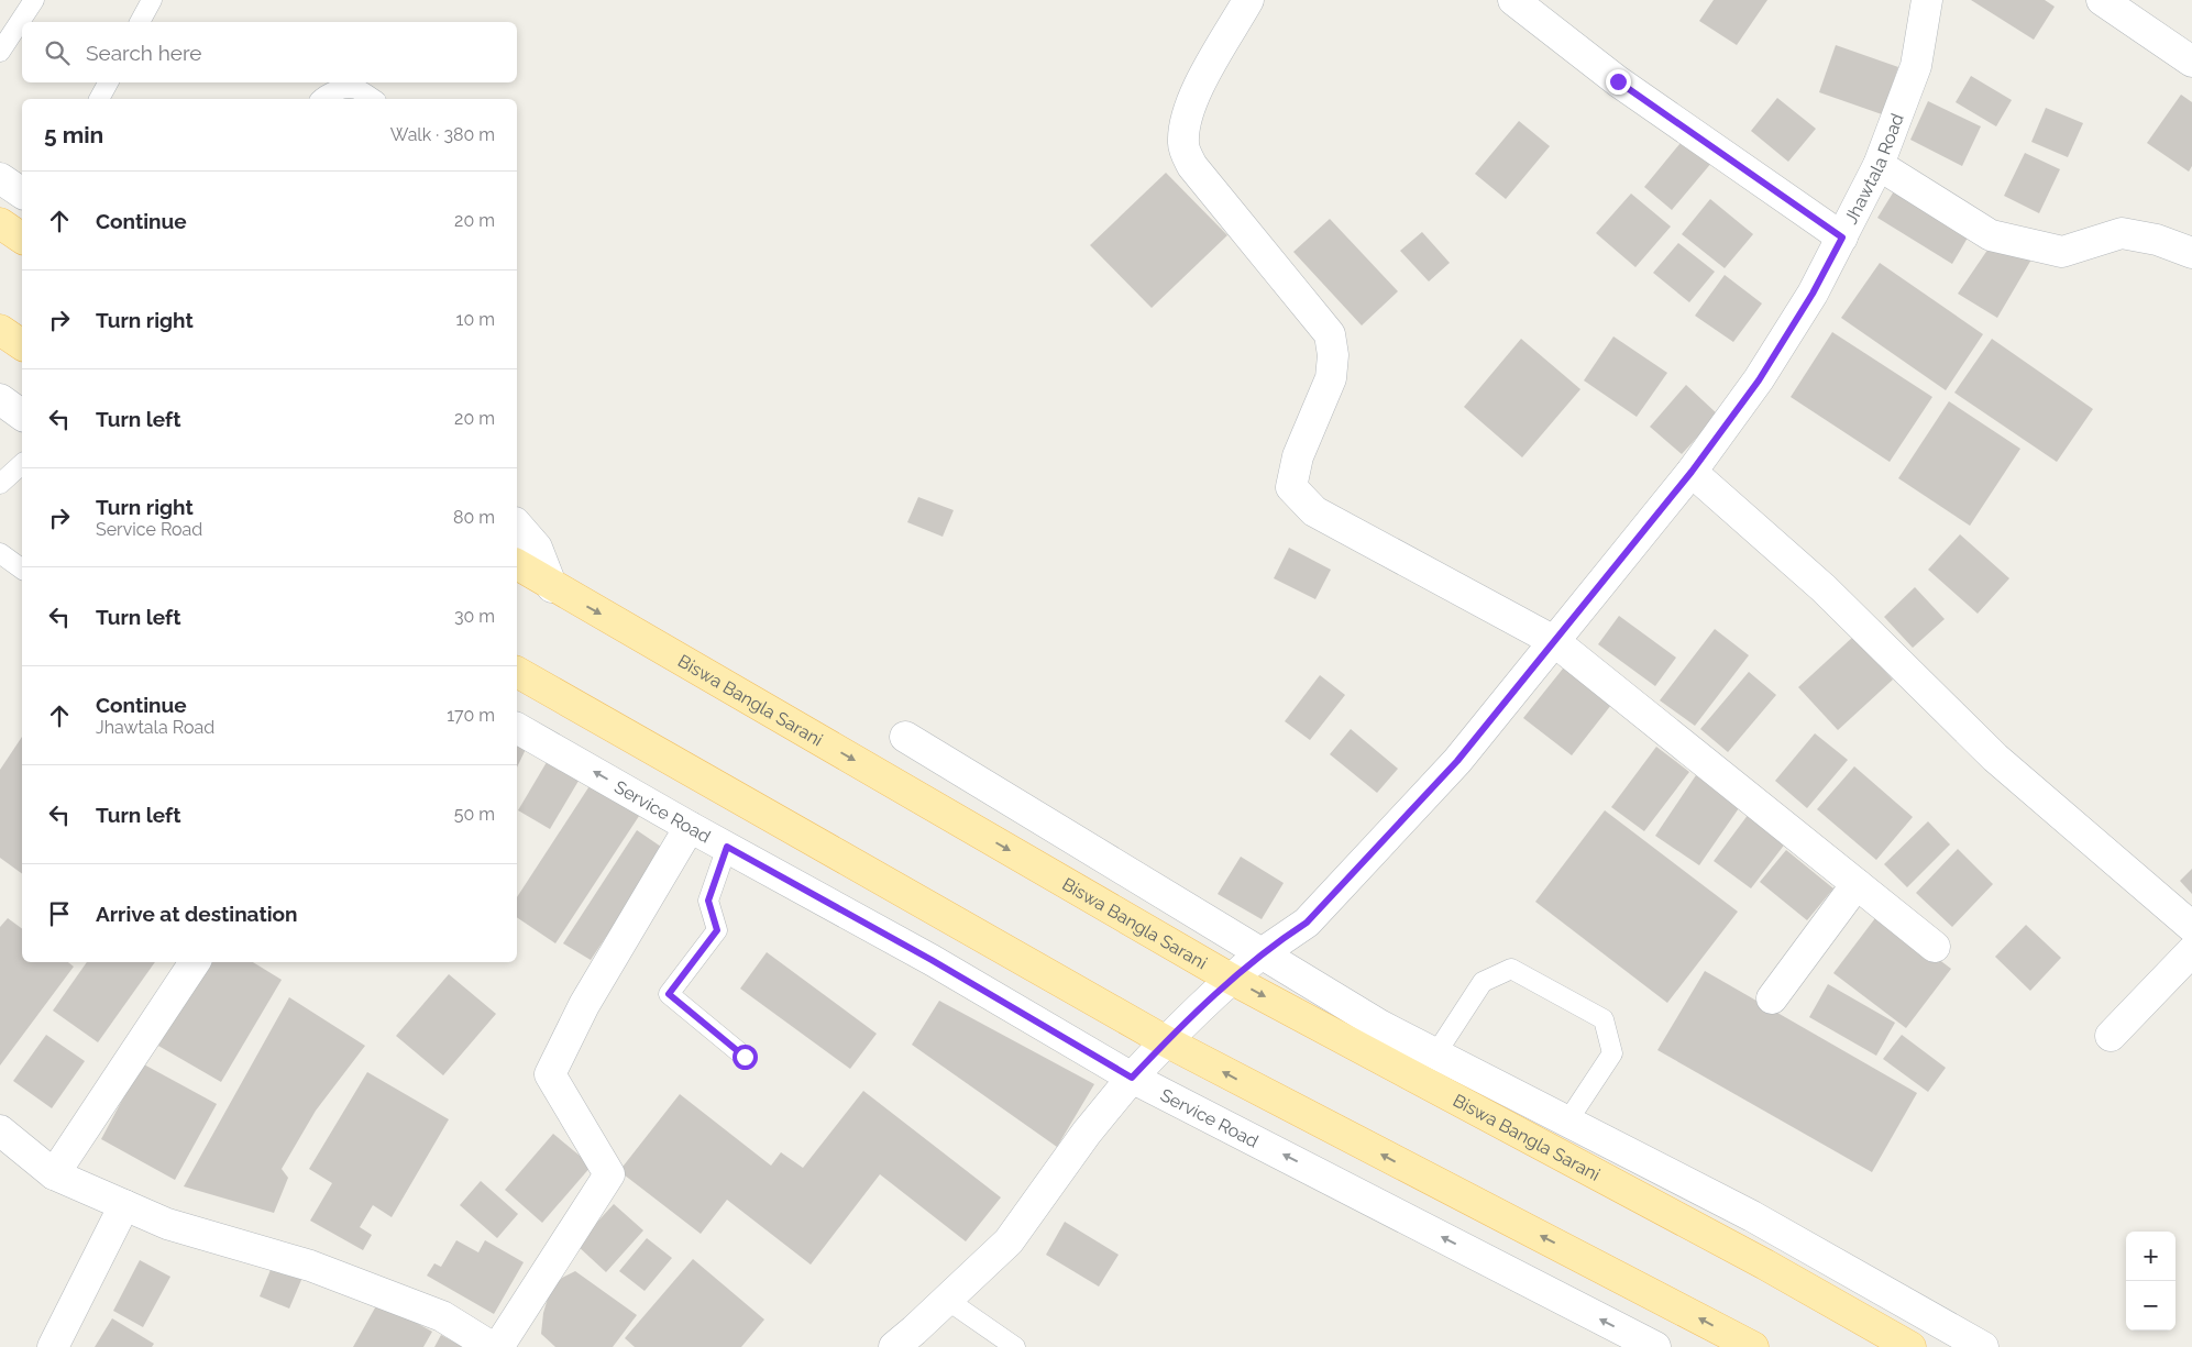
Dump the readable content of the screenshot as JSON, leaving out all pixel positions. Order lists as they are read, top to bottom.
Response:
{
  "streets": {
    "main road": ["Biswa Bangla Sarani"],
    "street": ["Jhawtala Road", "Service Road"]
  },
  "crossings": [
    ["Jhawtala Road", "Biswa Bangla Sarani"],
    ["Jhawtala Road", "Service Road"]
  ],
  "page": {
    "search": "Search here",
    "heading": ["5 min", "Walk · 380 m"],
    "list": [
      ["Continue", "20 m"],
      ["Turn right", "10 m"],
      ["Turn left", "20 m"],
      ["Turn right", "Service Road", "80 m"],
      ["Turn left", "30 m"],
      ["Continue", "Jhawtala Road", "170 m"],
      ["Turn left", "50 m"],
      "Arrive at destination"
    ],
    "map_buttons": ["+", "−"]
  }
}
